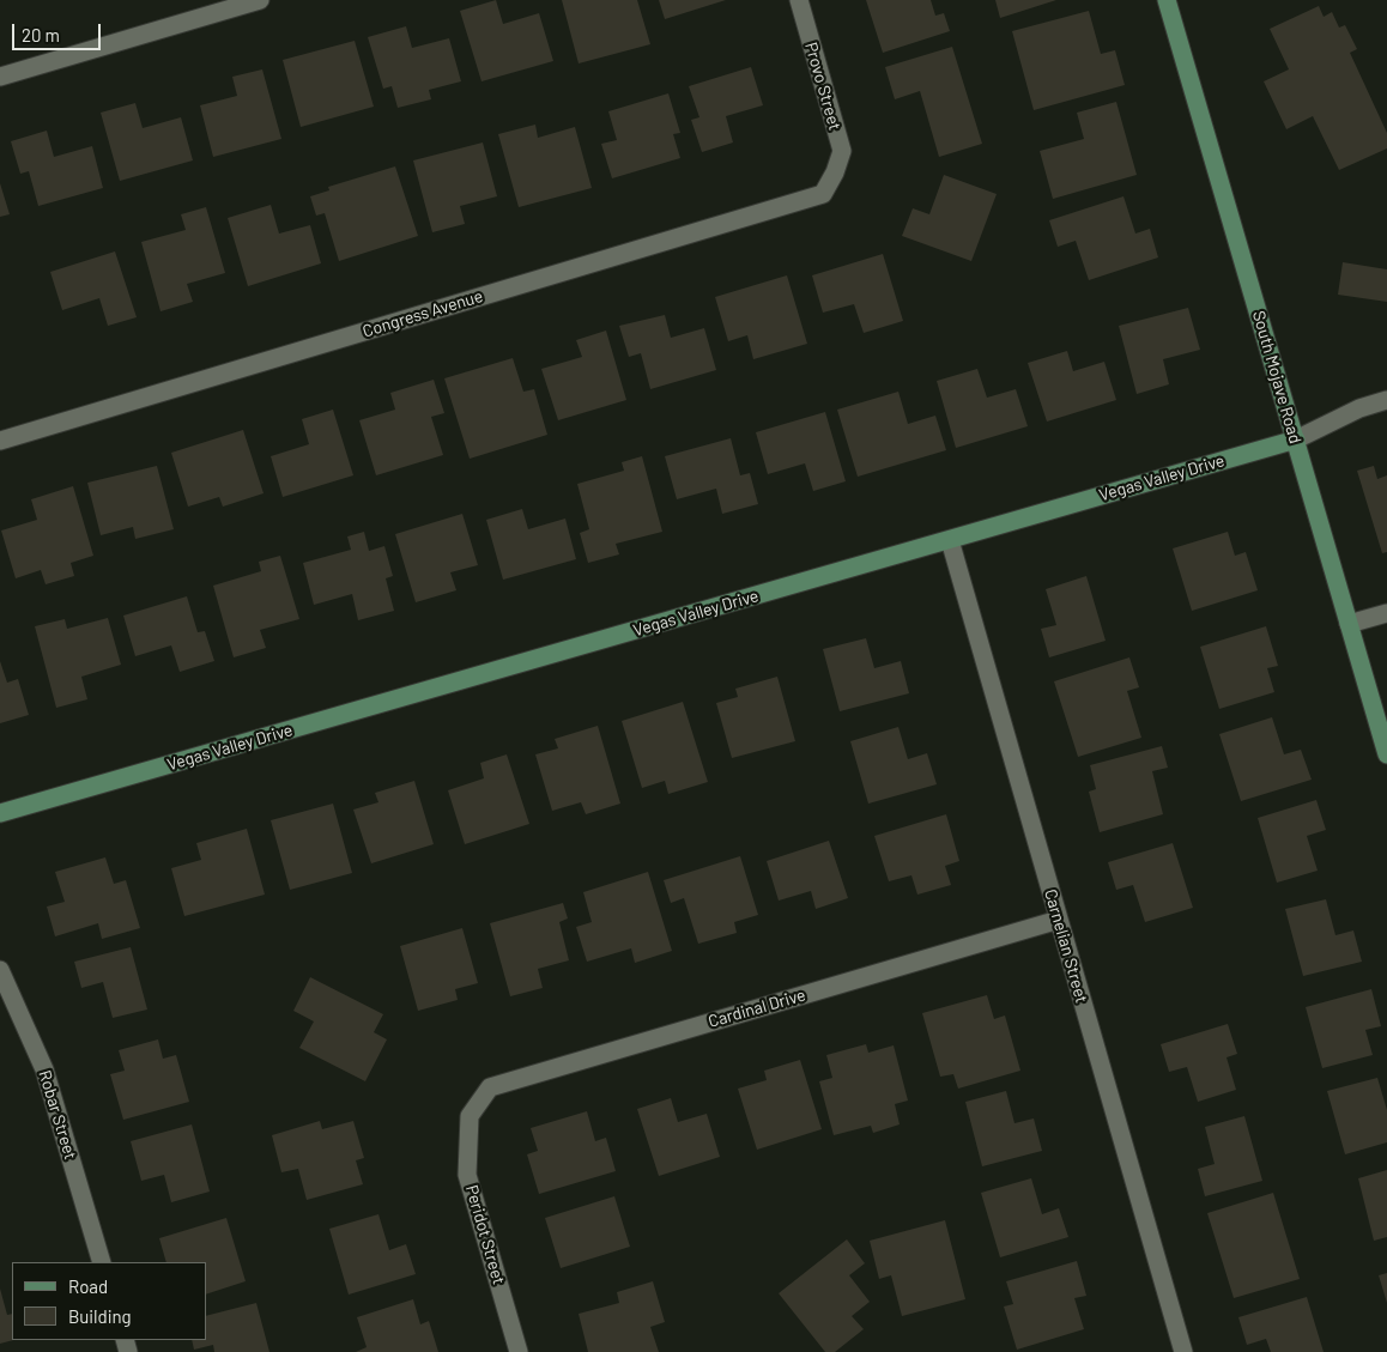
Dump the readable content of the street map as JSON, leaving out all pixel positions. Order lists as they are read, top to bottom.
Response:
{
  "streets": {
    "street": [
      "Provo Street",
      "Congress Avenue",
      "South Mojave Road",
      "Vegas Valley Drive",
      "Carnelian Street",
      "Cardinal Drive",
      "Robar Street",
      "Peridot Street"
    ]
  },
  "crossings": [
    ["Provo Street", "Congress Avenue"],
    ["South Mojave Road", "Vegas Valley Drive"],
    ["Vegas Valley Drive", "Carnelian Street"],
    ["Carnelian Street", "Cardinal Drive"],
    ["Cardinal Drive", "Peridot Street"]
  ],
  "legend": ["Road", "Building"],
  "scale_bar": "20 m"
}
